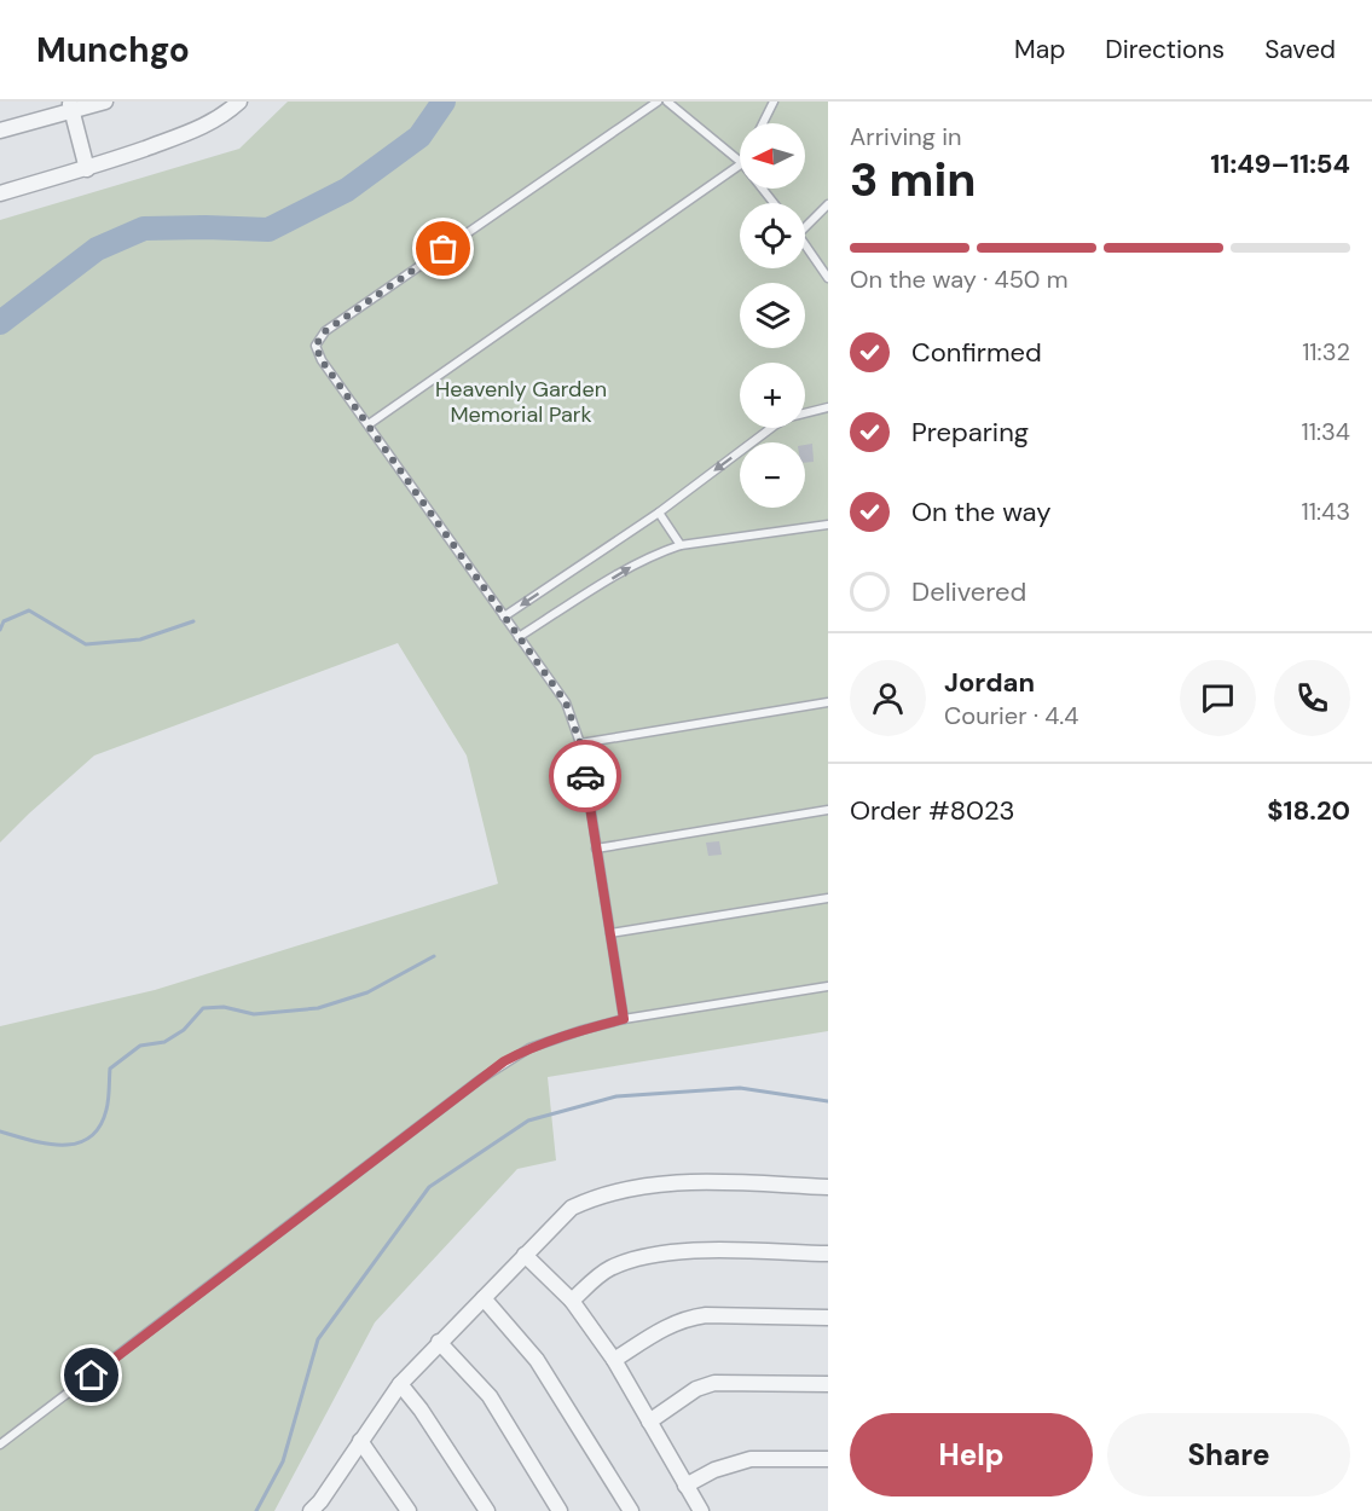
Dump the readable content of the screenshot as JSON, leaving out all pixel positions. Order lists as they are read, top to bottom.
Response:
{
  "parks": ["Heavenly Garden Memorial Park"],
  "north": "left",
  "page": {
    "header": "Munchgo",
    "nav": ["Map", "Directions", "Saved"],
    "heading": ["3 min", "Arriving in", "11:49–11:54"],
    "panel": [
      "Jordan",
      "Courier · 4.4",
      "Order #8023",
      "$18.20"
    ],
    "map_buttons": ["+", "−"],
    "bar": "On the way · 450 m",
    "list": [
      ["Confirmed", "11:32"],
      ["Preparing", "11:34"],
      ["On the way", "11:43"],
      "Delivered"
    ],
    "buttons": ["Help", "Share"]
  }
}
